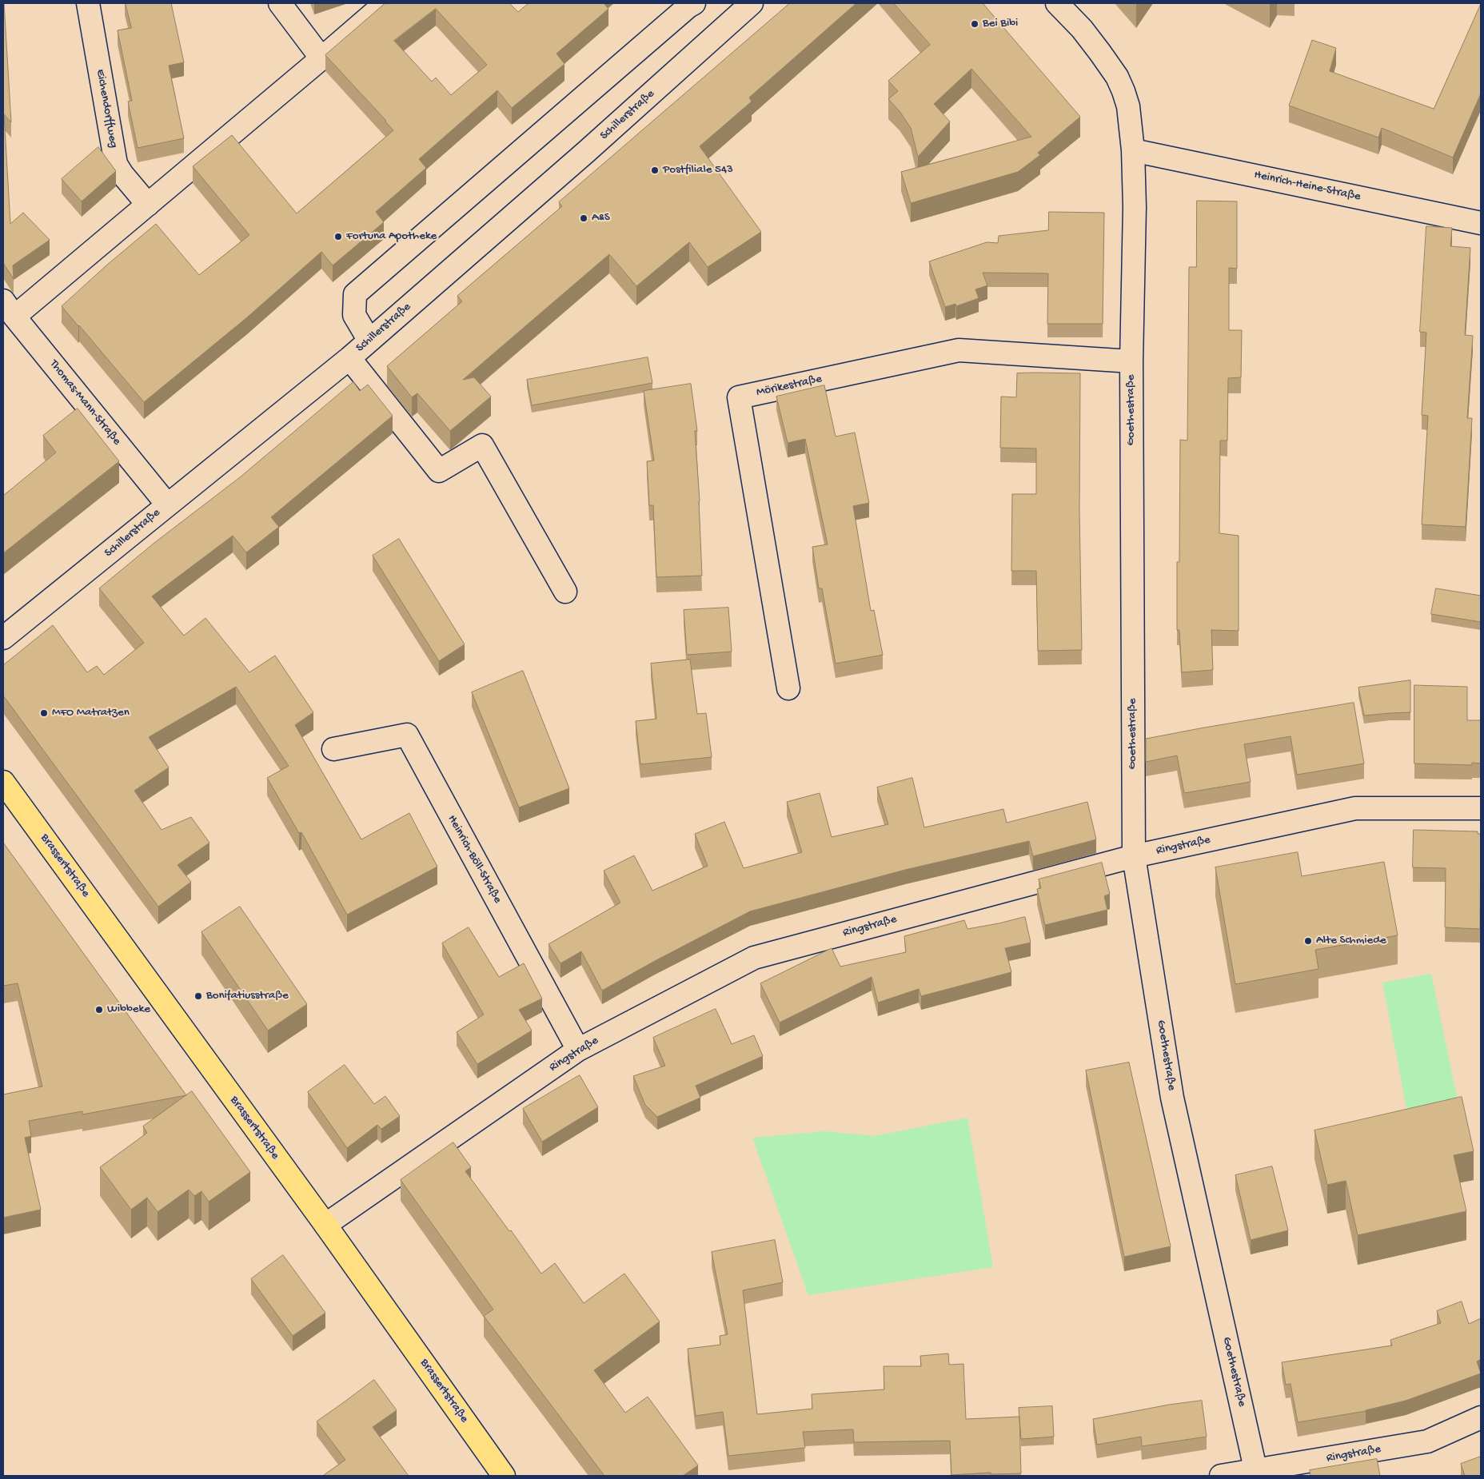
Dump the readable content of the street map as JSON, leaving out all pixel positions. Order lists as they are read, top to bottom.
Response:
{
  "streets": {
    "main road": ["Brassertstraße"],
    "street": [
      "Eichendorffweg",
      "Schillerstraße",
      "Heinrich-Heine-Straße",
      "Mörikestraße",
      "Thomas-Mann-Straße",
      "Goethestraße",
      "Ringstraße",
      "Heinrich-Böll-Straße"
    ]
  },
  "crossings": [
    ["Schillerstraße", "Thomas-Mann-Straße"],
    ["Heinrich-Heine-Straße", "Goethestraße"],
    ["Mörikestraße", "Goethestraße"],
    ["Goethestraße", "Ringstraße"],
    ["Ringstraße", "Heinrich-Böll-Straße"],
    ["Ringstraße", "Brassertstraße"]
  ],
  "places": [
    "Bei Bibi",
    "Postfiliale 543",
    "A&S",
    "Fortuna Apotheke",
    "MFO Matratzen",
    "Alte Schmiede",
    "Bonifatiusstraße",
    "Wibbeke"
  ]
}
